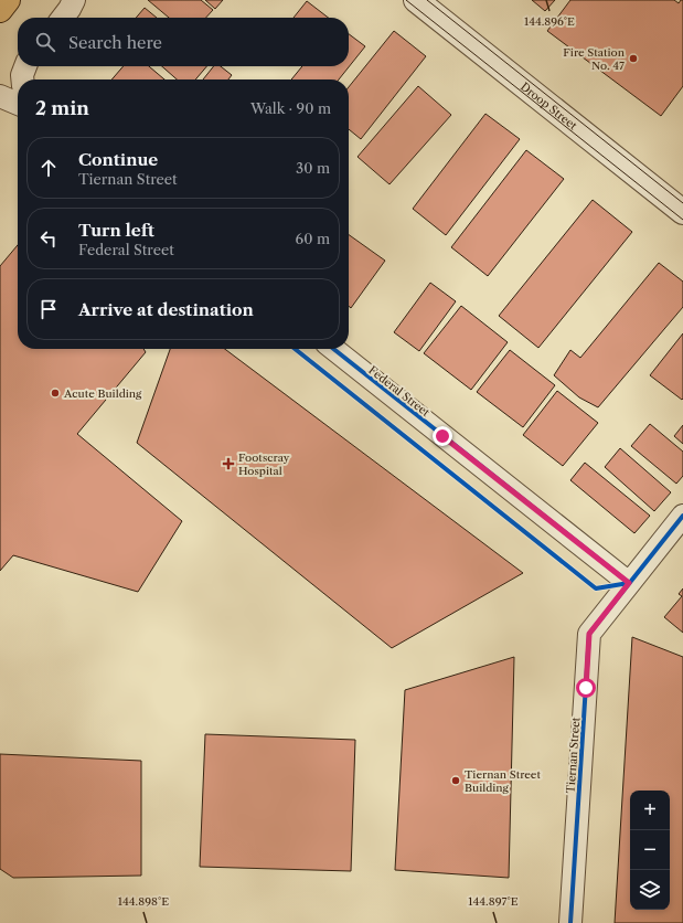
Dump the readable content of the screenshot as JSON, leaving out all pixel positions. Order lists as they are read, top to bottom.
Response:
{
  "streets": {
    "street": ["Droop Street", "Federal Street", "Tiernan Street"]
  },
  "crossings": [
    ["Federal Street", "Tiernan Street"]
  ],
  "places": {
    "other": ["Fire Station No. 47", "Acute Building", "Tiernan Street Building"],
    "health": ["Footscray Hospital"]
  },
  "page": {
    "search": "Search here",
    "heading": ["2 min", "Walk · 90 m"],
    "list": [
      ["Continue", "Tiernan Street", "30 m"],
      ["Turn left", "Federal Street", "60 m"],
      "Arrive at destination"
    ],
    "map_buttons": ["+", "−"]
  },
  "coordinates": ["144.896°E", "144.898°E", "144.897°E"]
}
